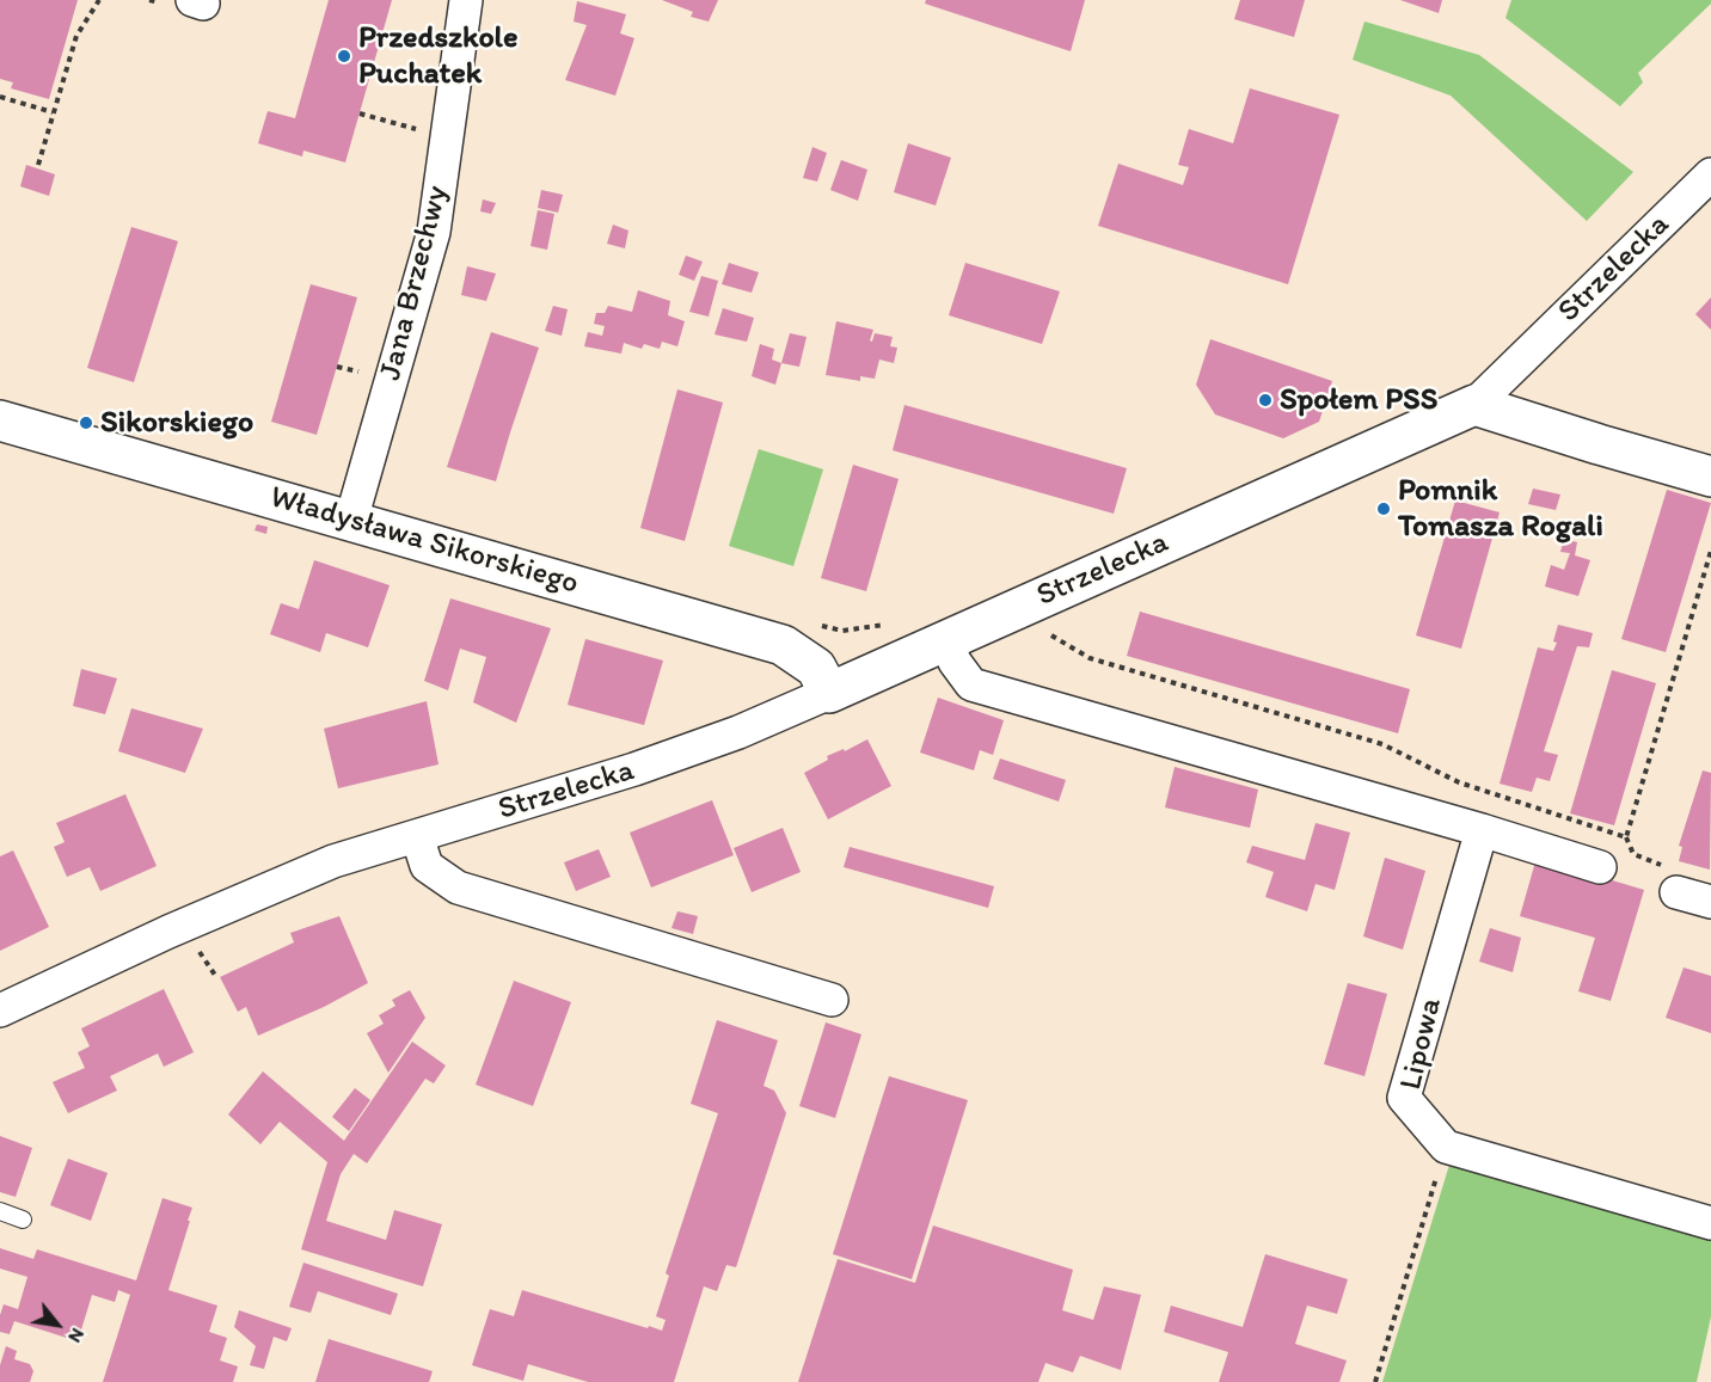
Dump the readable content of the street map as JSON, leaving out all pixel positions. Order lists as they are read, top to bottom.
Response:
{
  "streets": {
    "street": [
      "Strzelecka",
      "Jana Brzechwy",
      "Władysława Sikorskiego",
      "Lipowa"
    ]
  },
  "crossings": [
    ["Strzelecka", "Władysława Sikorskiego"],
    ["Jana Brzechwy", "Władysława Sikorskiego"]
  ],
  "places": [
    "Przedszkole Puchatek",
    "Społem PSS",
    "Sikorskiego",
    "Pomnik Tomasza Rogali"
  ],
  "north": "bottom right"
}
